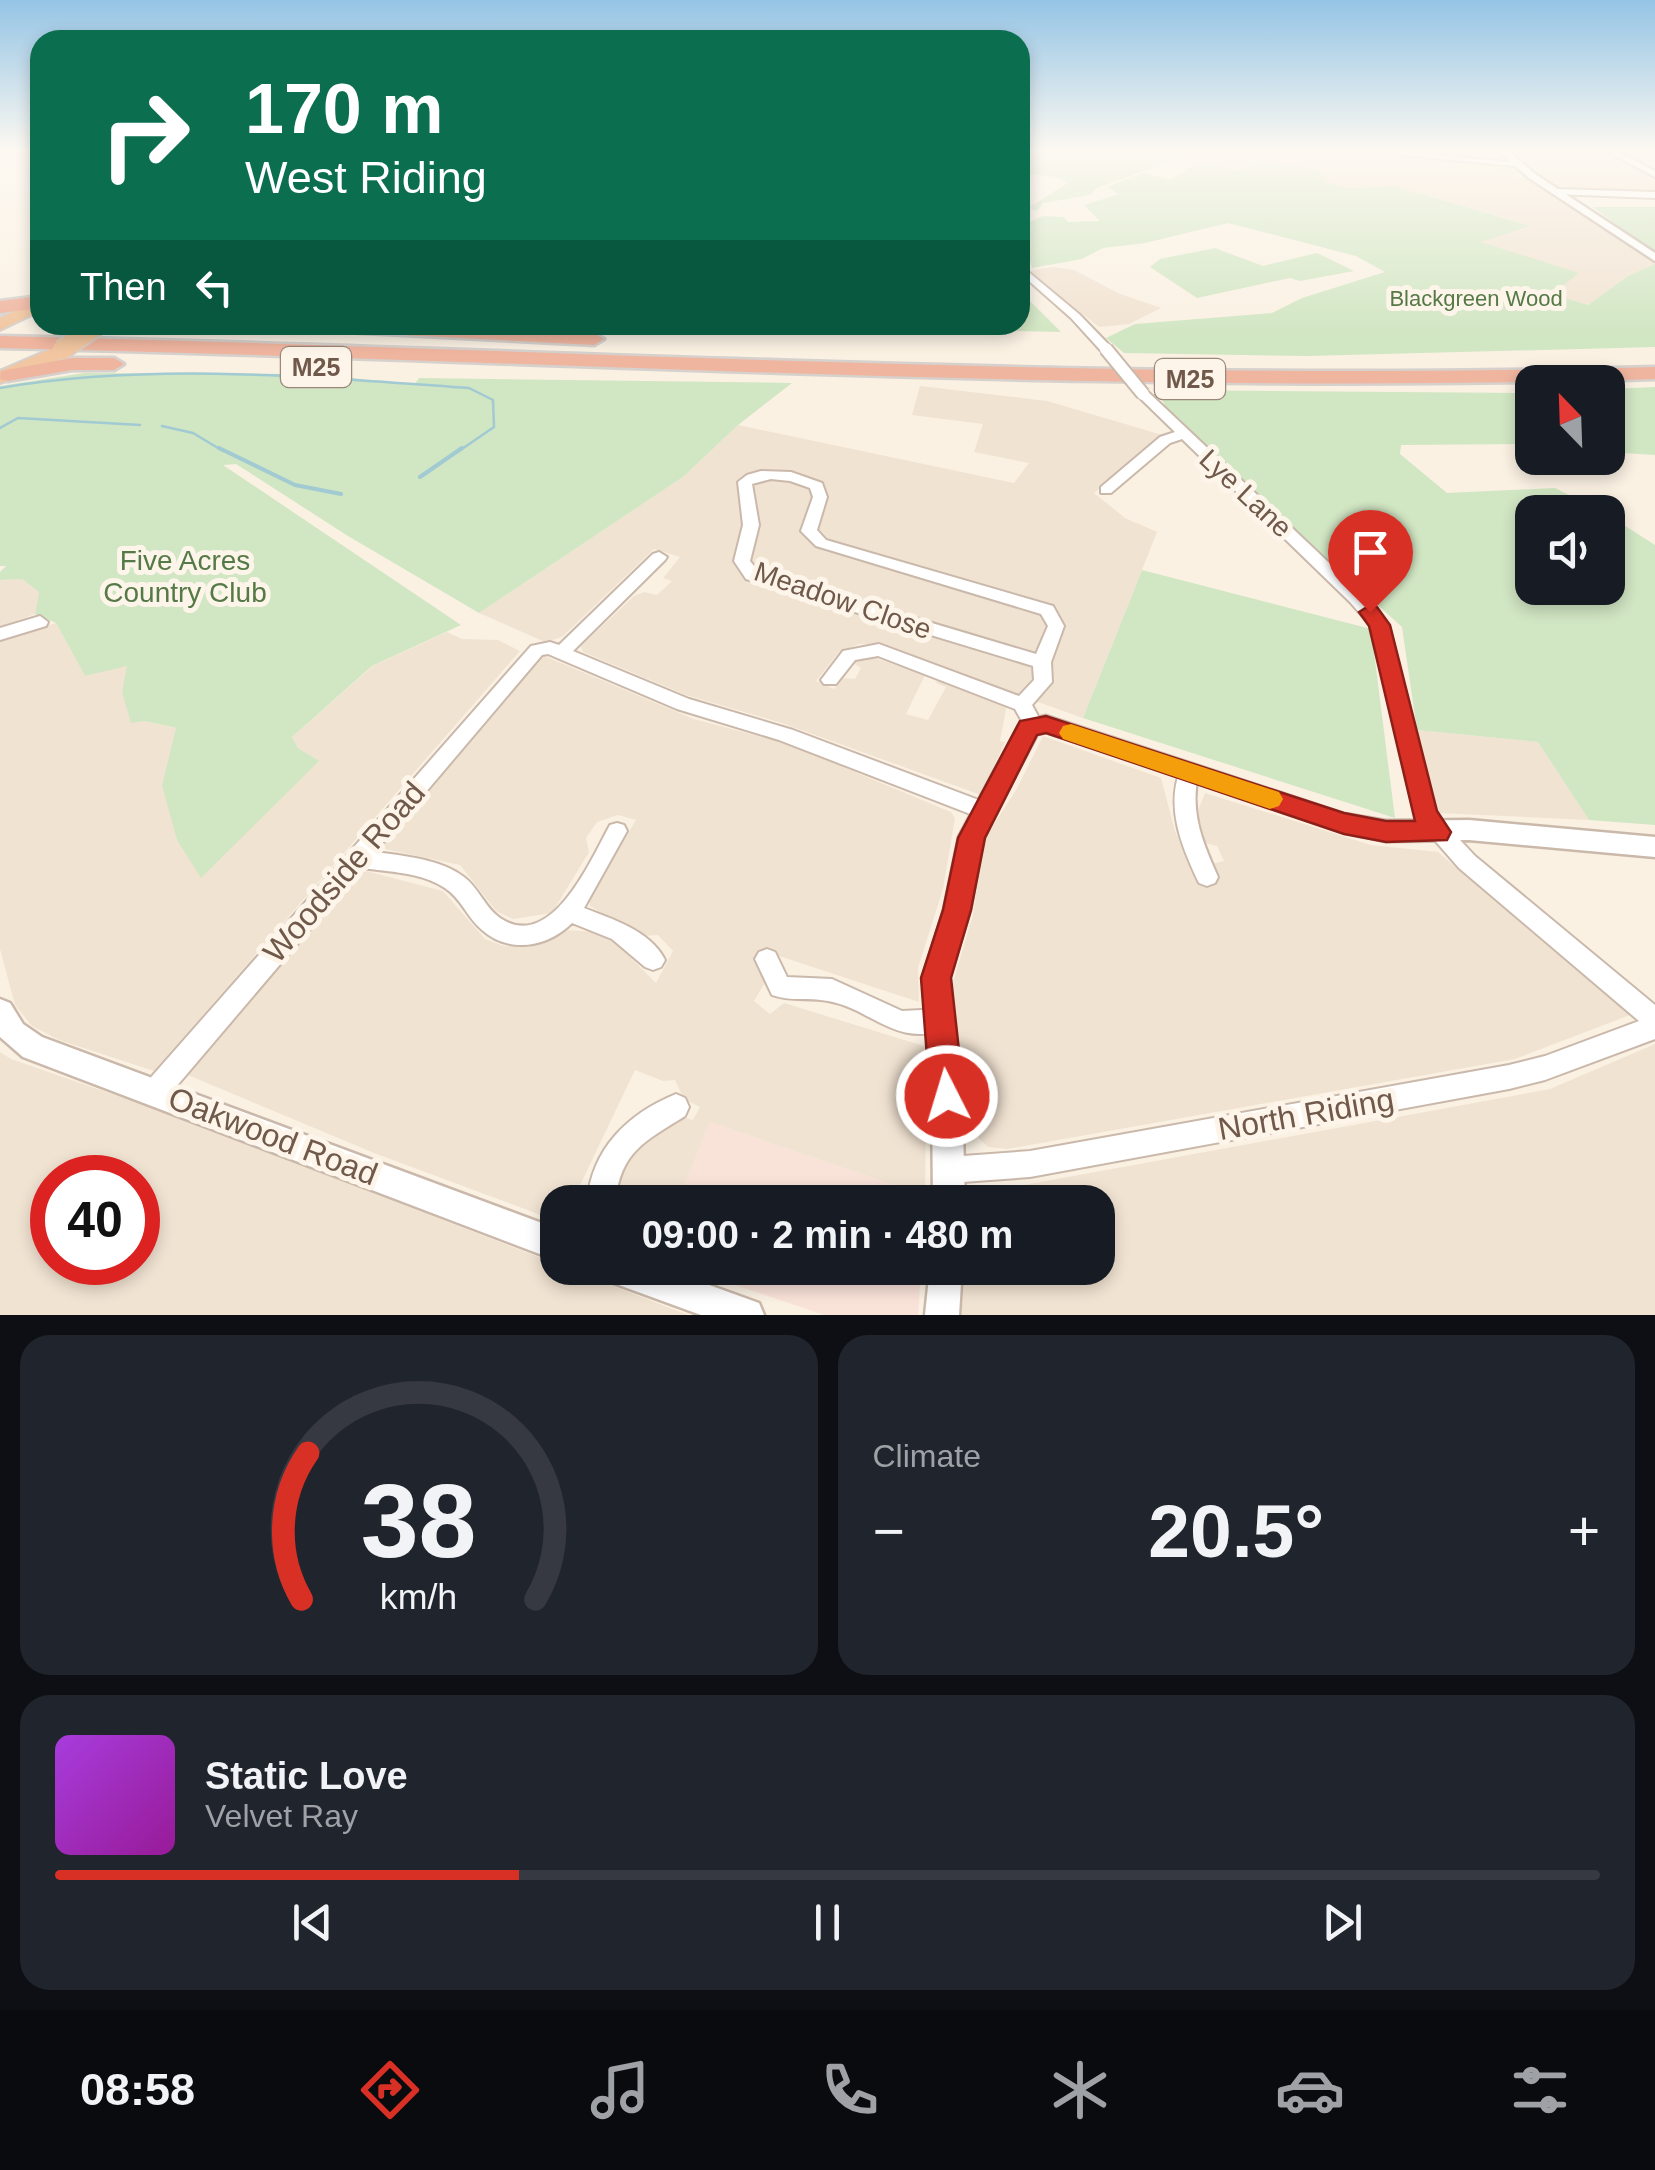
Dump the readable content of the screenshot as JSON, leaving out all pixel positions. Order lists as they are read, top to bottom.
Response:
{
  "streets": {
    "highway": ["M25"],
    "street": [
      "Lye Lane",
      "Meadow Close",
      "Woodside Road",
      "North Riding",
      "Oakwood Road"
    ]
  },
  "crossings": [
    ["Woodside Road", "Oakwood Road"]
  ],
  "parks": ["Blackgreen Wood", "Five Acres Country Club"],
  "north": "top left",
  "page": {
    "turn": ["170 m", "West Riding"],
    "then": "Then",
    "limit": "40",
    "trip": "09:00 · 2 min · 480 m",
    "tile": "Climate",
    "heat": ["−", "20.5°", "+"],
    "song": ["Static Love", "Velvet Ray"],
    "tabs": "08:58",
    "gauge": ["38", "km/h"]
  }
}
